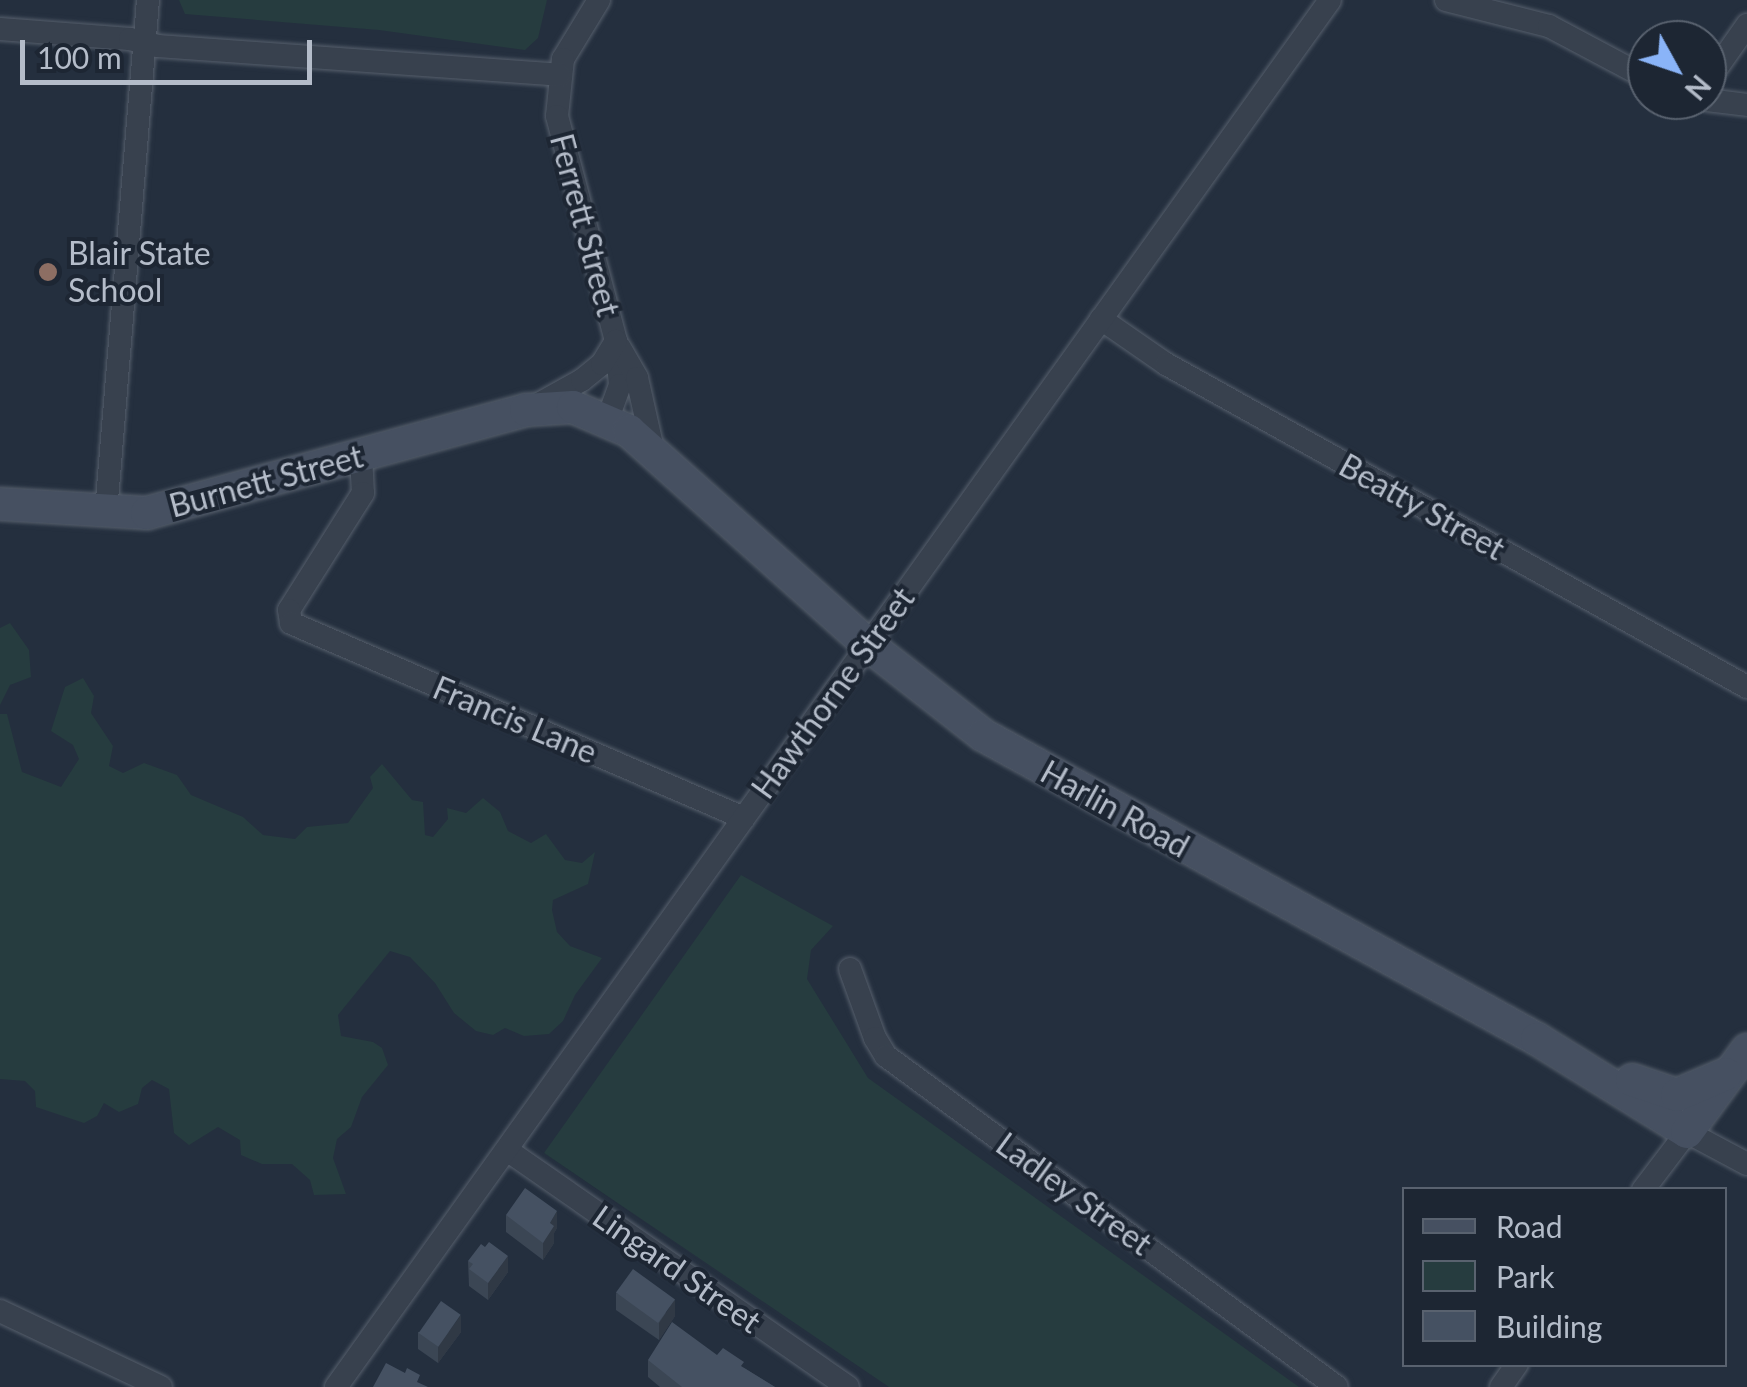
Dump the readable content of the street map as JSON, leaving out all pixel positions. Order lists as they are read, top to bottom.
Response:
{
  "streets": {
    "main road": ["Burnett Street", "Harlin Road"],
    "street": [
      "Ferrett Street",
      "Beatty Street",
      "Hawthorne Street",
      "Francis Lane",
      "Ladley Street",
      "Lingard Street"
    ]
  },
  "crossings": [
    ["Ferrett Street", "Burnett Street"],
    ["Ferrett Street", "Harlin Road"],
    ["Burnett Street", "Francis Lane"],
    ["Burnett Street", "Harlin Road"],
    ["Beatty Street", "Hawthorne Street"],
    ["Hawthorne Street", "Francis Lane"],
    ["Hawthorne Street", "Harlin Road"],
    ["Hawthorne Street", "Lingard Street"]
  ],
  "places": ["Blair State School"],
  "legend": ["Road", "Park", "Building"],
  "scale_bar": "100 m",
  "north": "bottom right"
}
